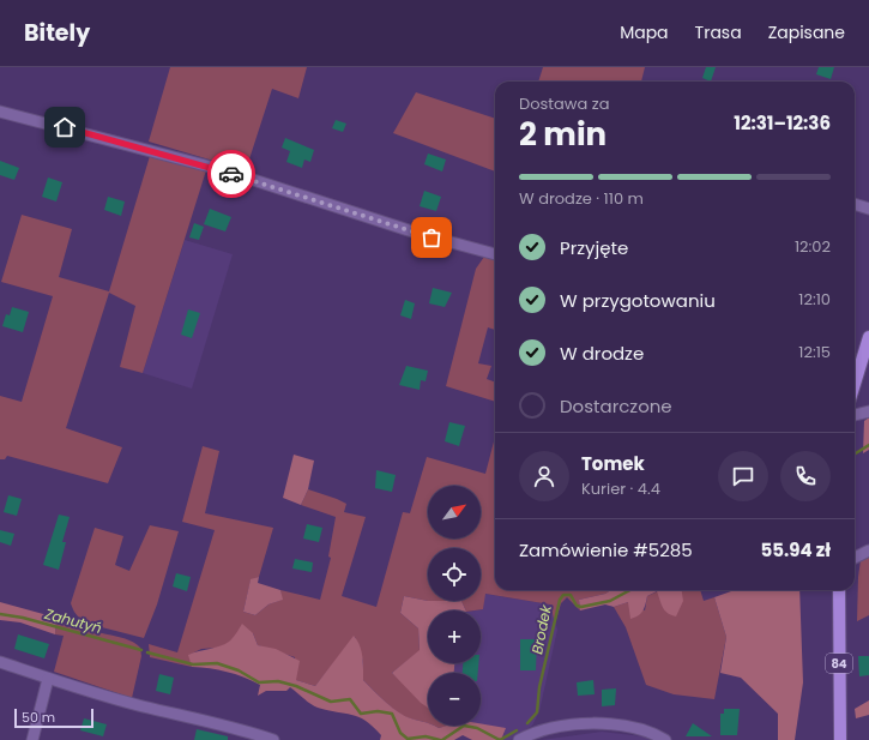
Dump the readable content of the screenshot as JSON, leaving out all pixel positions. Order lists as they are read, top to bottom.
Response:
{
  "streets": {
    "main road": ["84"]
  },
  "water": ["Zahutyń", "Brodek"],
  "scale_bar": "50 m",
  "north": "top right",
  "page": {
    "header": "Bitely",
    "nav": ["Mapa", "Trasa", "Zapisane"],
    "heading": ["2 min", "Dostawa za", "12:31–12:36"],
    "panel": [
      "Tomek",
      "Kurier · 4.4",
      "Zamówienie #5285",
      "55.94 zł"
    ],
    "bar": "W drodze · 110 m",
    "list": [
      ["Przyjęte", "12:02"],
      ["W przygotowaniu", "12:10"],
      ["W drodze", "12:15"],
      "Dostarczone"
    ],
    "map_buttons": ["+", "−"],
    "scale": "50 m"
  }
}
